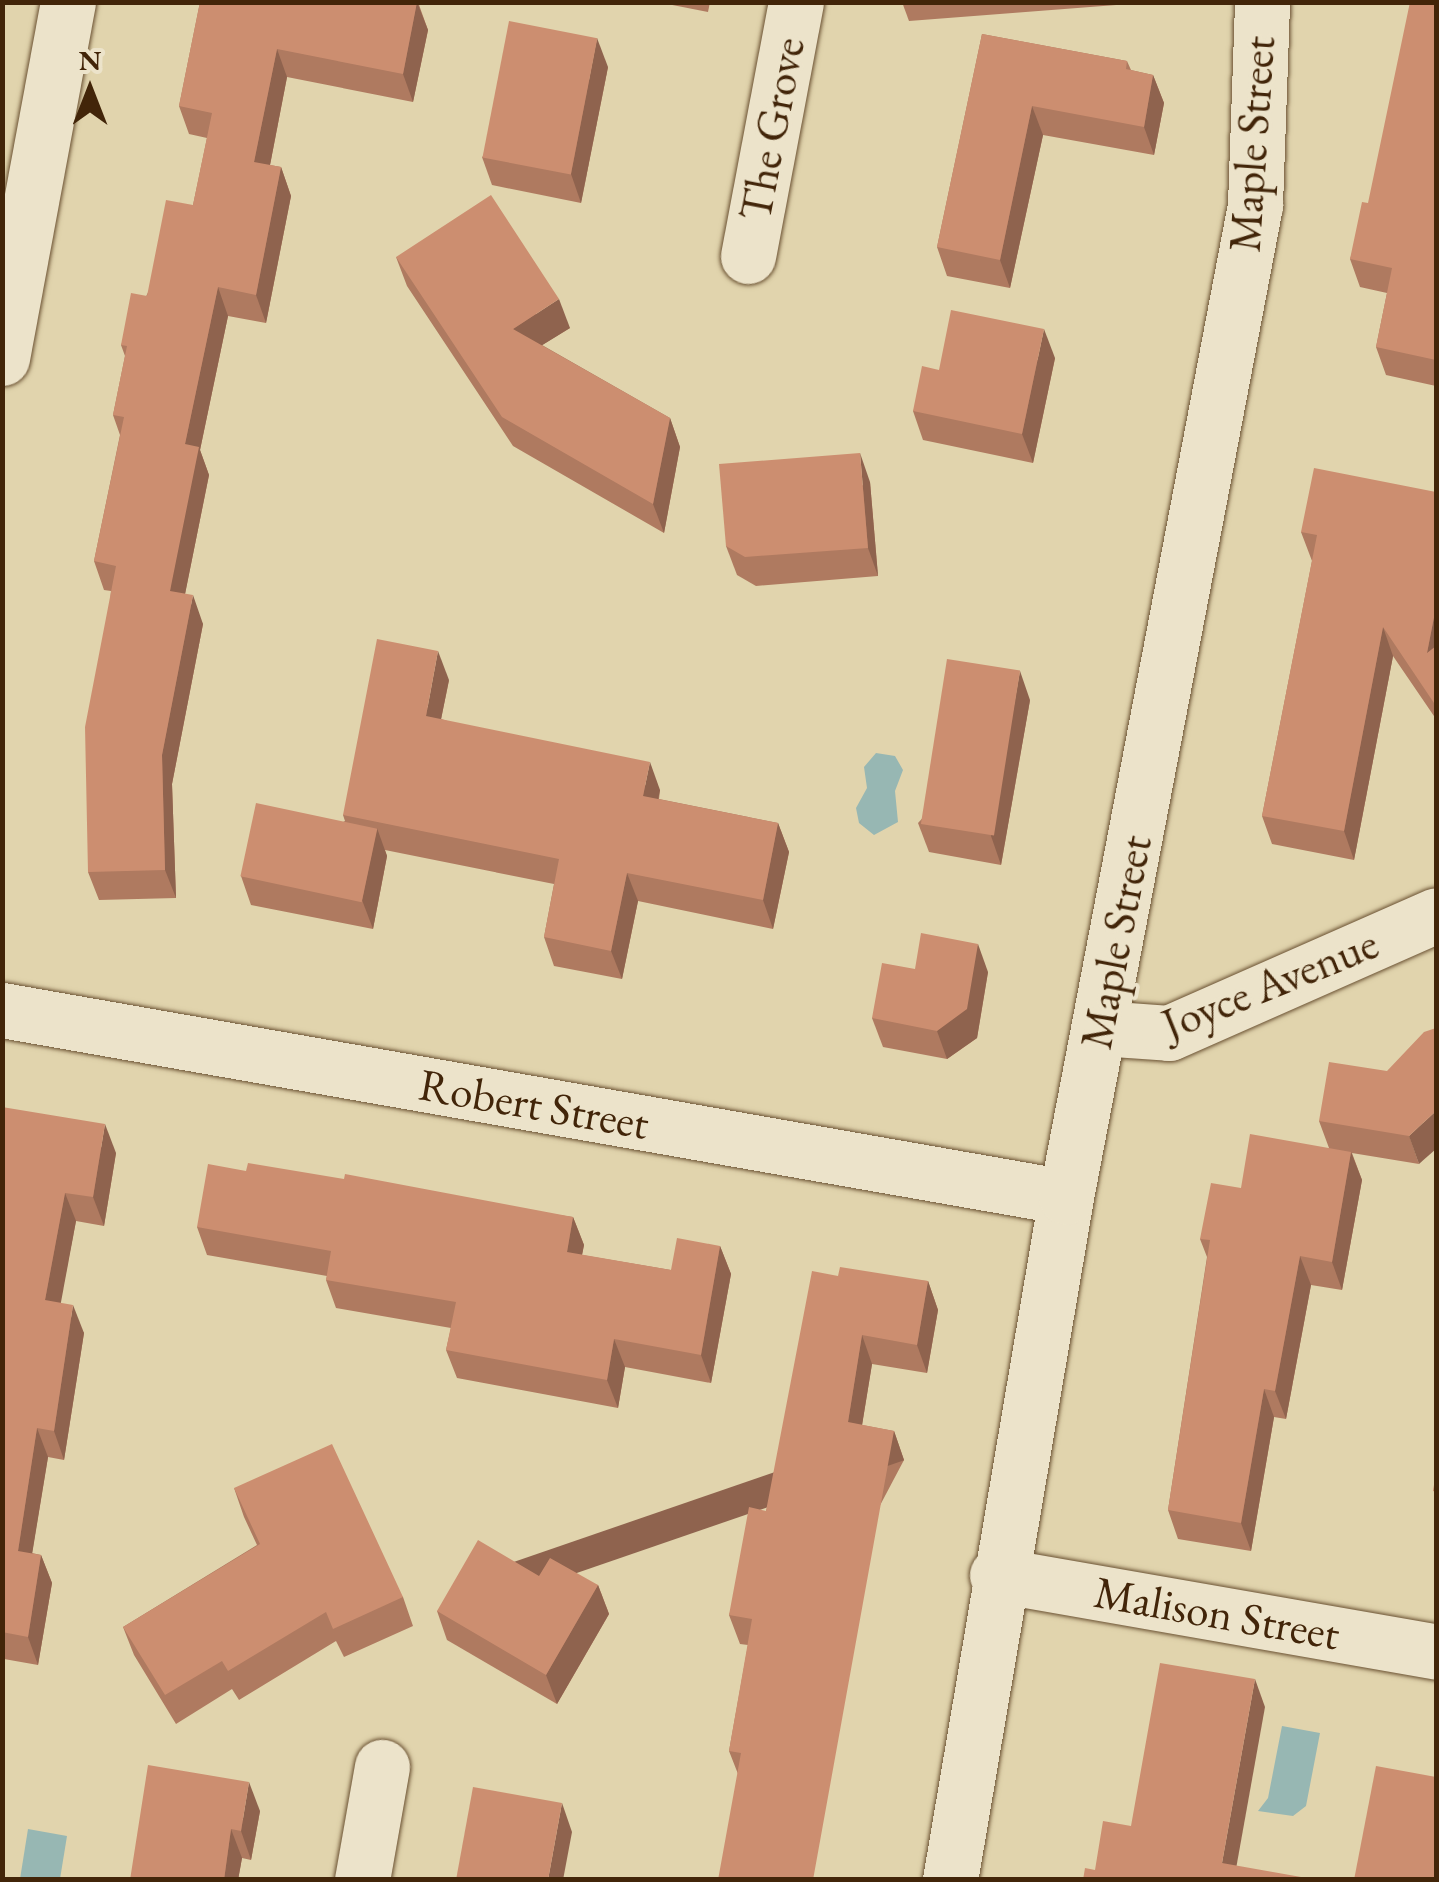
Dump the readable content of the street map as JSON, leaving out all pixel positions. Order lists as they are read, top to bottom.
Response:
{
  "streets": {
    "street": [
      "The Grove",
      "Maple Street",
      "Joyce Avenue",
      "Robert Street",
      "Malison Street"
    ]
  },
  "crossings": [
    ["Maple Street", "Joyce Avenue"],
    ["Maple Street", "Robert Street"],
    ["Maple Street", "Malison Street"]
  ],
  "north": "top"
}
